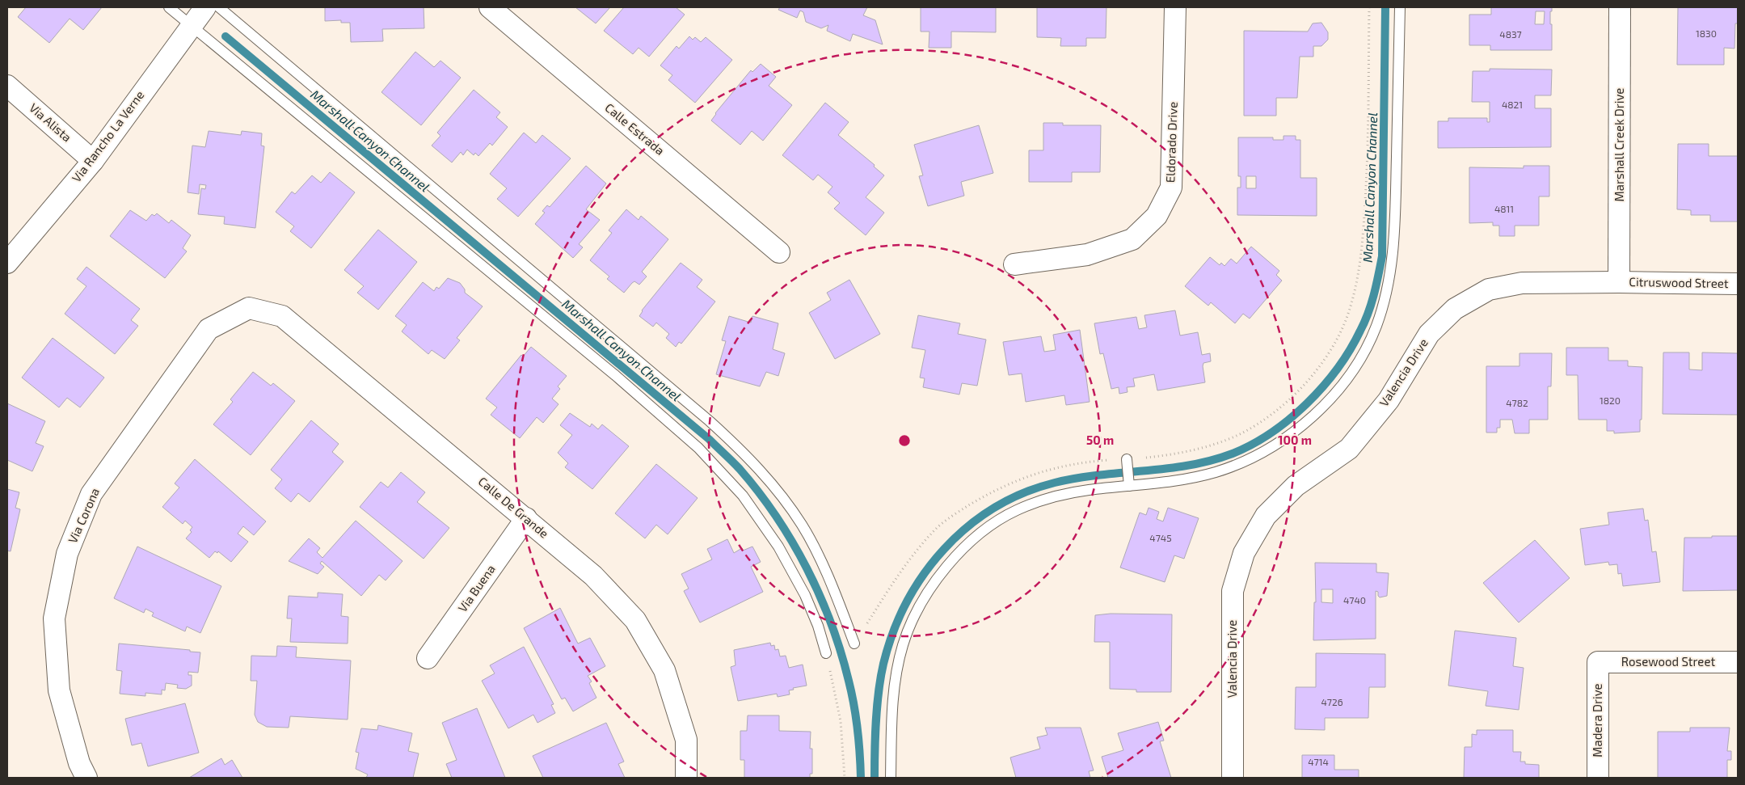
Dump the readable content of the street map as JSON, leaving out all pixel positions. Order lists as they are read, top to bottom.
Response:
{
  "streets": {
    "street": [
      "Via Alista",
      "Calle Estrada",
      "Via Rancho La Verne",
      "Eldorado Drive",
      "Marshall Creek Drive",
      "Citruswood Street",
      "Valencia Drive",
      "Calle De Grande",
      "Via Corona",
      "Via Buena",
      "Rosewood Street",
      "Madera Drive"
    ]
  },
  "crossings": [
    ["Via Alista", "Via Rancho La Verne"],
    ["Marshall Creek Drive", "Citruswood Street"],
    ["Marshall Creek Drive", "Valencia Drive"],
    ["Citruswood Street", "Valencia Drive"],
    ["Calle De Grande", "Via Corona"],
    ["Calle De Grande", "Via Buena"],
    ["Rosewood Street", "Madera Drive"]
  ],
  "water": ["Marshall Canyon Channel"],
  "house_numbers": [
    "1830",
    "4837",
    "4821",
    "4811",
    "1820",
    "4782",
    "4745",
    "4740",
    "4726",
    "4714"
  ],
  "rings": ["50 m", "100 m"]
}
